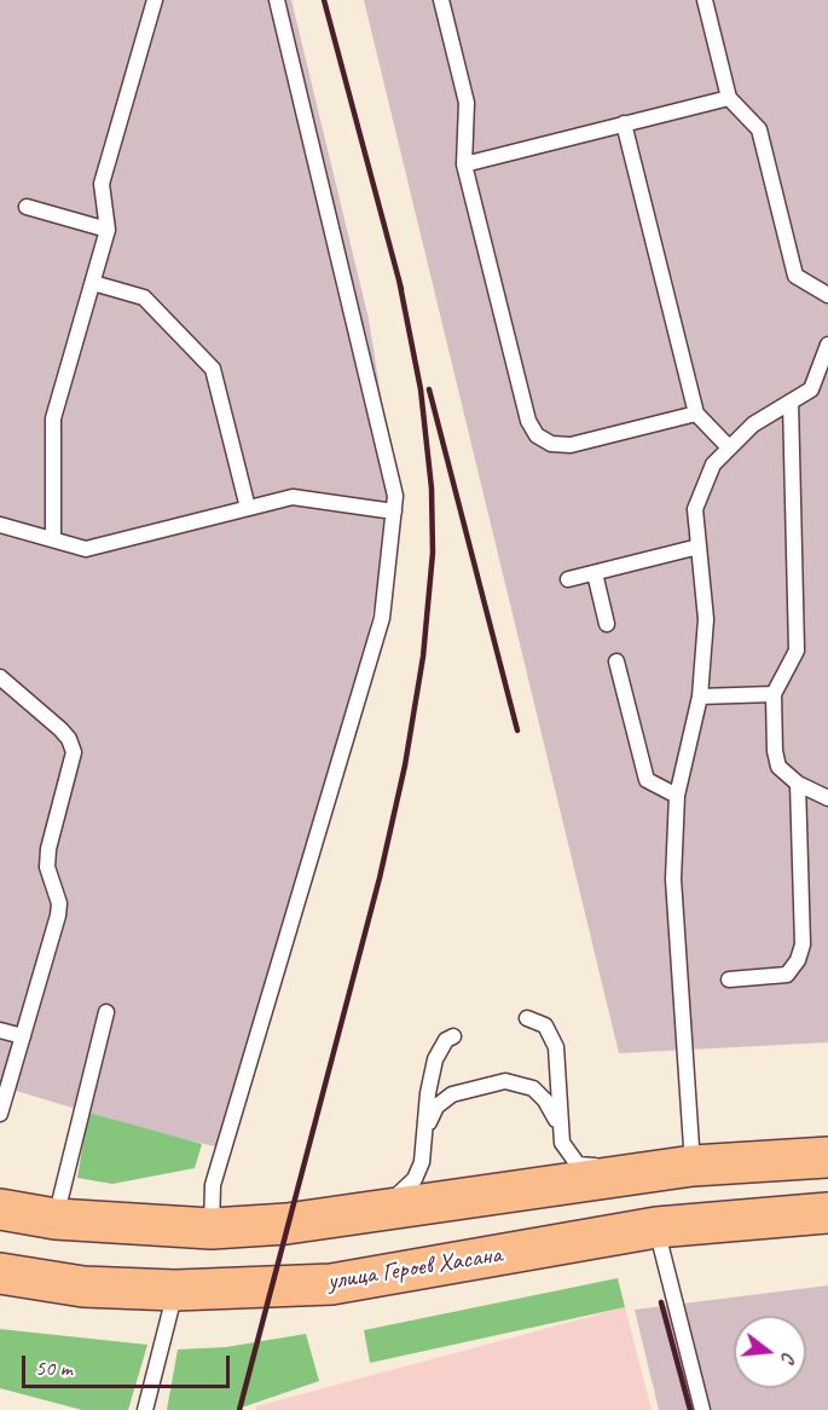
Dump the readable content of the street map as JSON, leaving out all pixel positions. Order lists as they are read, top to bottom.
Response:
{
  "streets": {
    "main road": ["улица Героев Хасана"]
  },
  "scale_bar": "50 m",
  "north": "right"
}
